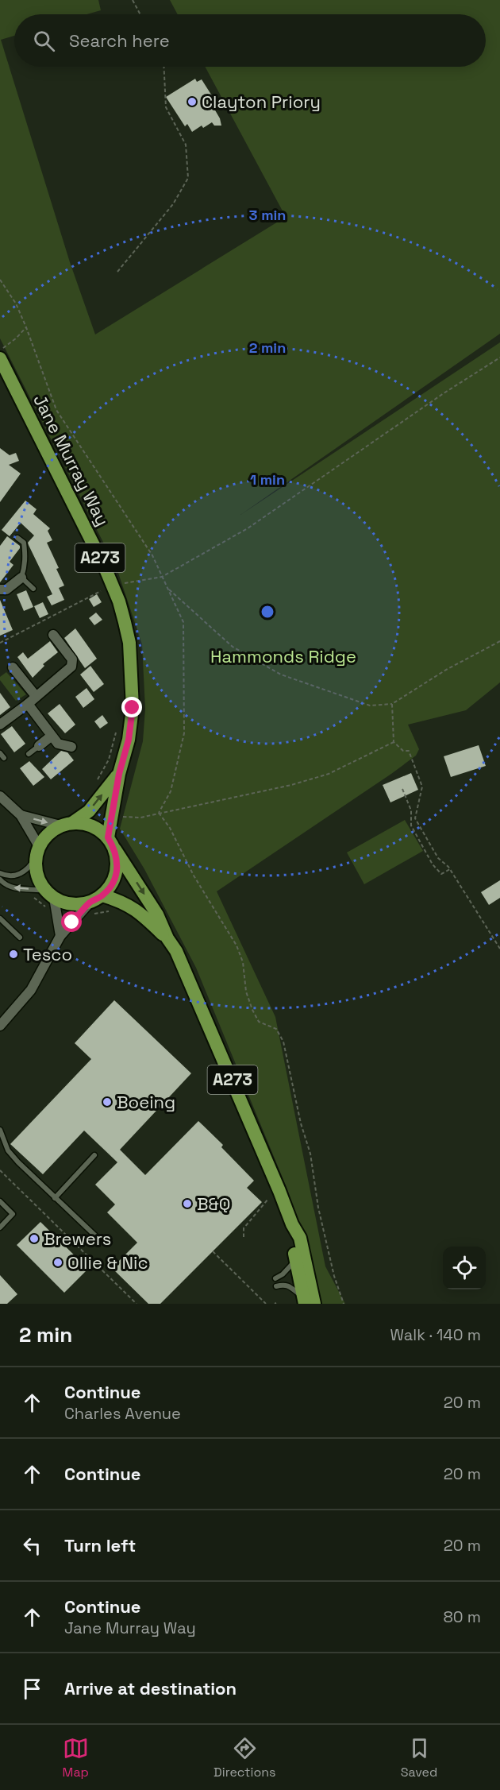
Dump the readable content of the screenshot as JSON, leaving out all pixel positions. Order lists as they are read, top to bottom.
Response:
{
  "streets": {
    "main road": ["Jane Murray Way", "A273"]
  },
  "crossings": [
    ["Jane Murray Way", "A273"]
  ],
  "parks": ["Hammonds Ridge"],
  "places": [
    "Clayton Priory",
    "Tesco",
    "Boeing",
    "B&Q",
    "Brewers",
    "Ollie & Nic"
  ],
  "page": {
    "search": "Search here",
    "heading": ["2 min", "Walk · 140 m"],
    "list": [
      ["Continue", "Charles Avenue", "20 m"],
      ["Continue", "20 m"],
      ["Turn left", "20 m"],
      ["Continue", "Jane Murray Way", "80 m"],
      "Arrive at destination"
    ],
    "nav": ["Map", "Directions", "Saved"]
  },
  "rings": ["3 min", "2 min", "1 min"]
}
